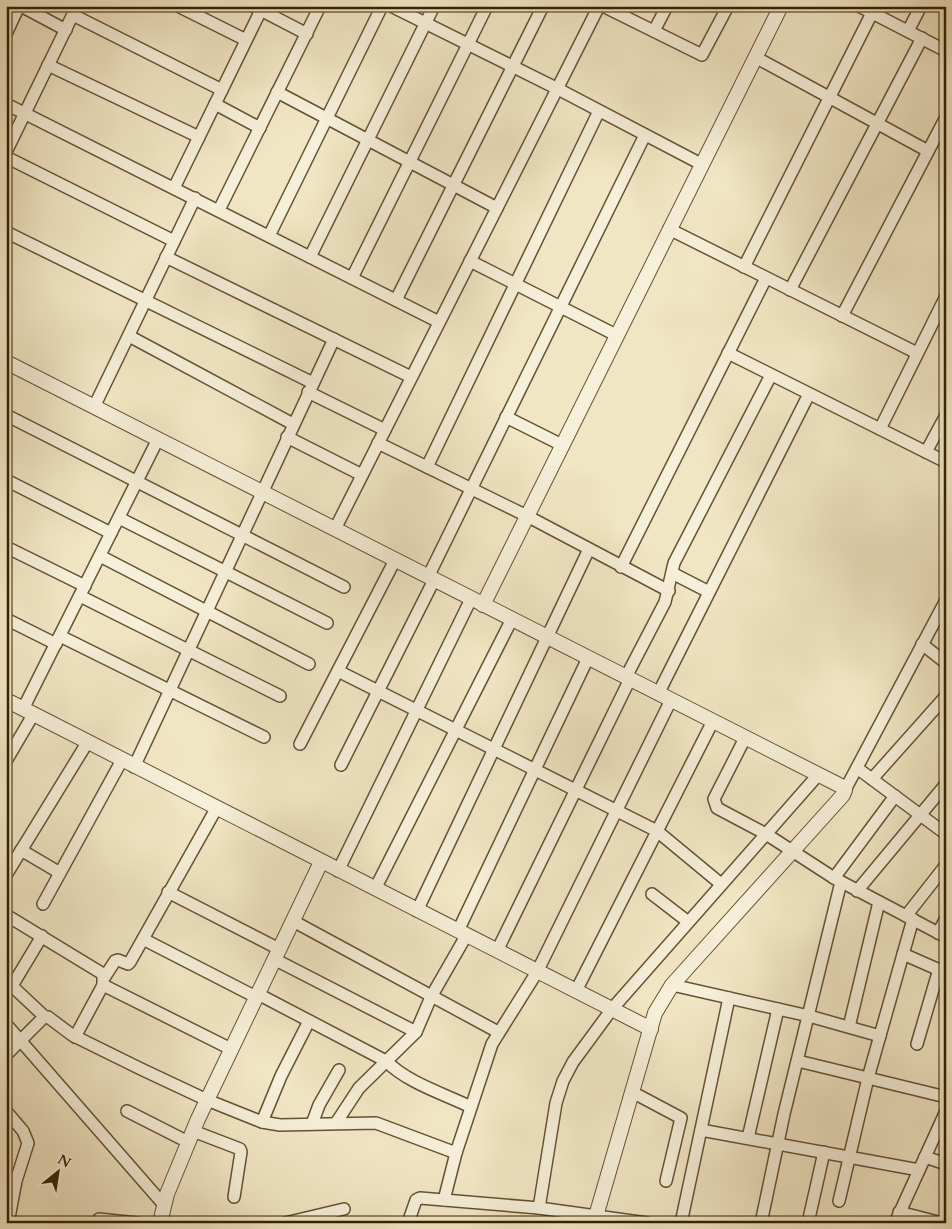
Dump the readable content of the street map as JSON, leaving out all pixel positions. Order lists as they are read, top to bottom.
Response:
{
  "north": "top right"
}
